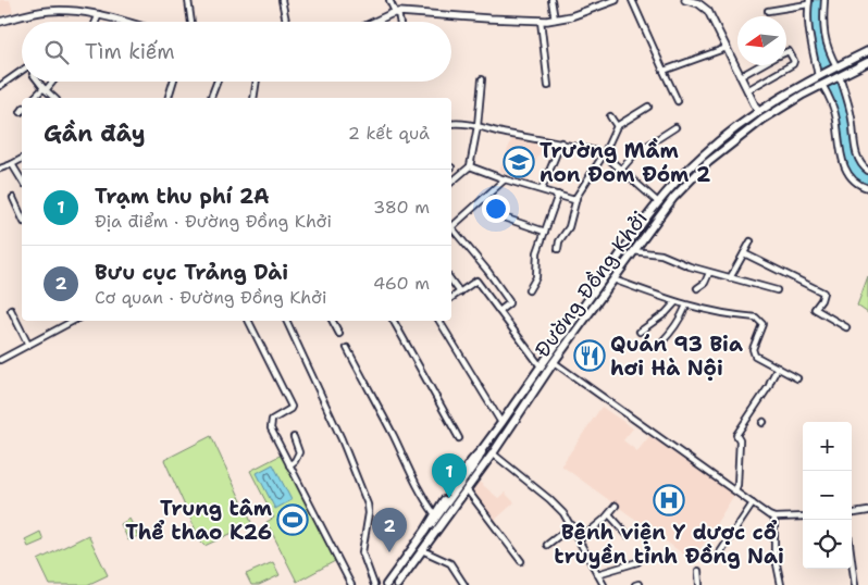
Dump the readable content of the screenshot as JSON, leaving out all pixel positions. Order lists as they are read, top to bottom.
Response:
{
  "streets": {
    "main road": ["Đường Đồng Khởi"]
  },
  "places": {
    "school or university": ["Trường Mầm non Đom Đóm 2"],
    "restaurant": ["Quán 93 Bia hơi Hà Nội"],
    "hospital": ["Bệnh viện Y dược cổ truyền tỉnh Đồng Nai"],
    "sports": ["Trung tâm Thể thao K26"]
  },
  "north": "left",
  "page": {
    "search": "Tìm kiếm",
    "heading": ["Gần đây", "2 kết quả"],
    "list": [
      {
        "mark": "1",
        "name": "Trạm thu phí 2A",
        "note": "Địa điểm · Đường Đồng Khởi",
        "value": "380 m"
      },
      {
        "mark": "2",
        "name": "Bưu cục Trảng Dài",
        "note": "Cơ quan · Đường Đồng Khởi",
        "value": "460 m"
      }
    ],
    "map_buttons": ["+", "−"],
    "pins": ["1", "2"]
  }
}
